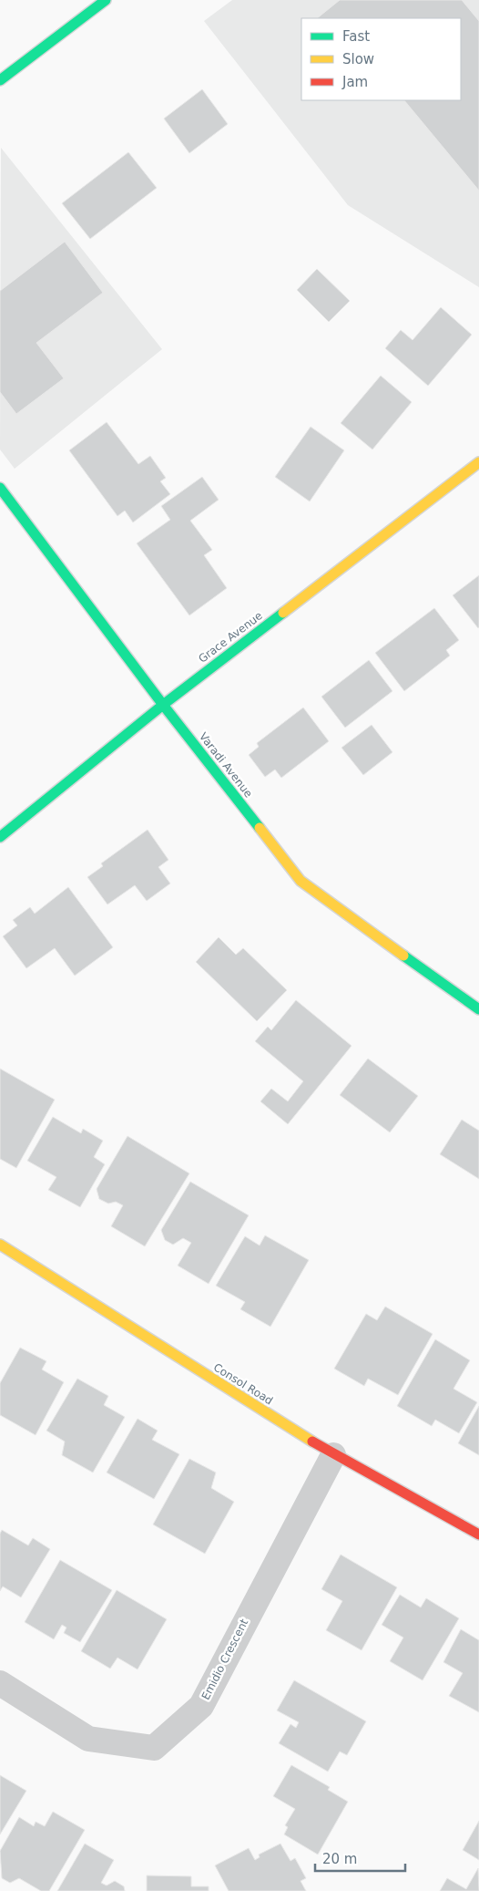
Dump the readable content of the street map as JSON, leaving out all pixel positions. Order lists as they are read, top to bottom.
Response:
{
  "streets": {
    "street": [
      "Grace Avenue",
      "Varadi Avenue",
      "Consol Road",
      "Emidio Crescent"
    ]
  },
  "crossings": [
    ["Grace Avenue", "Varadi Avenue"],
    ["Consol Road", "Emidio Crescent"]
  ],
  "legend": ["Fast", "Slow", "Jam"],
  "scale_bar": "20 m"
}
